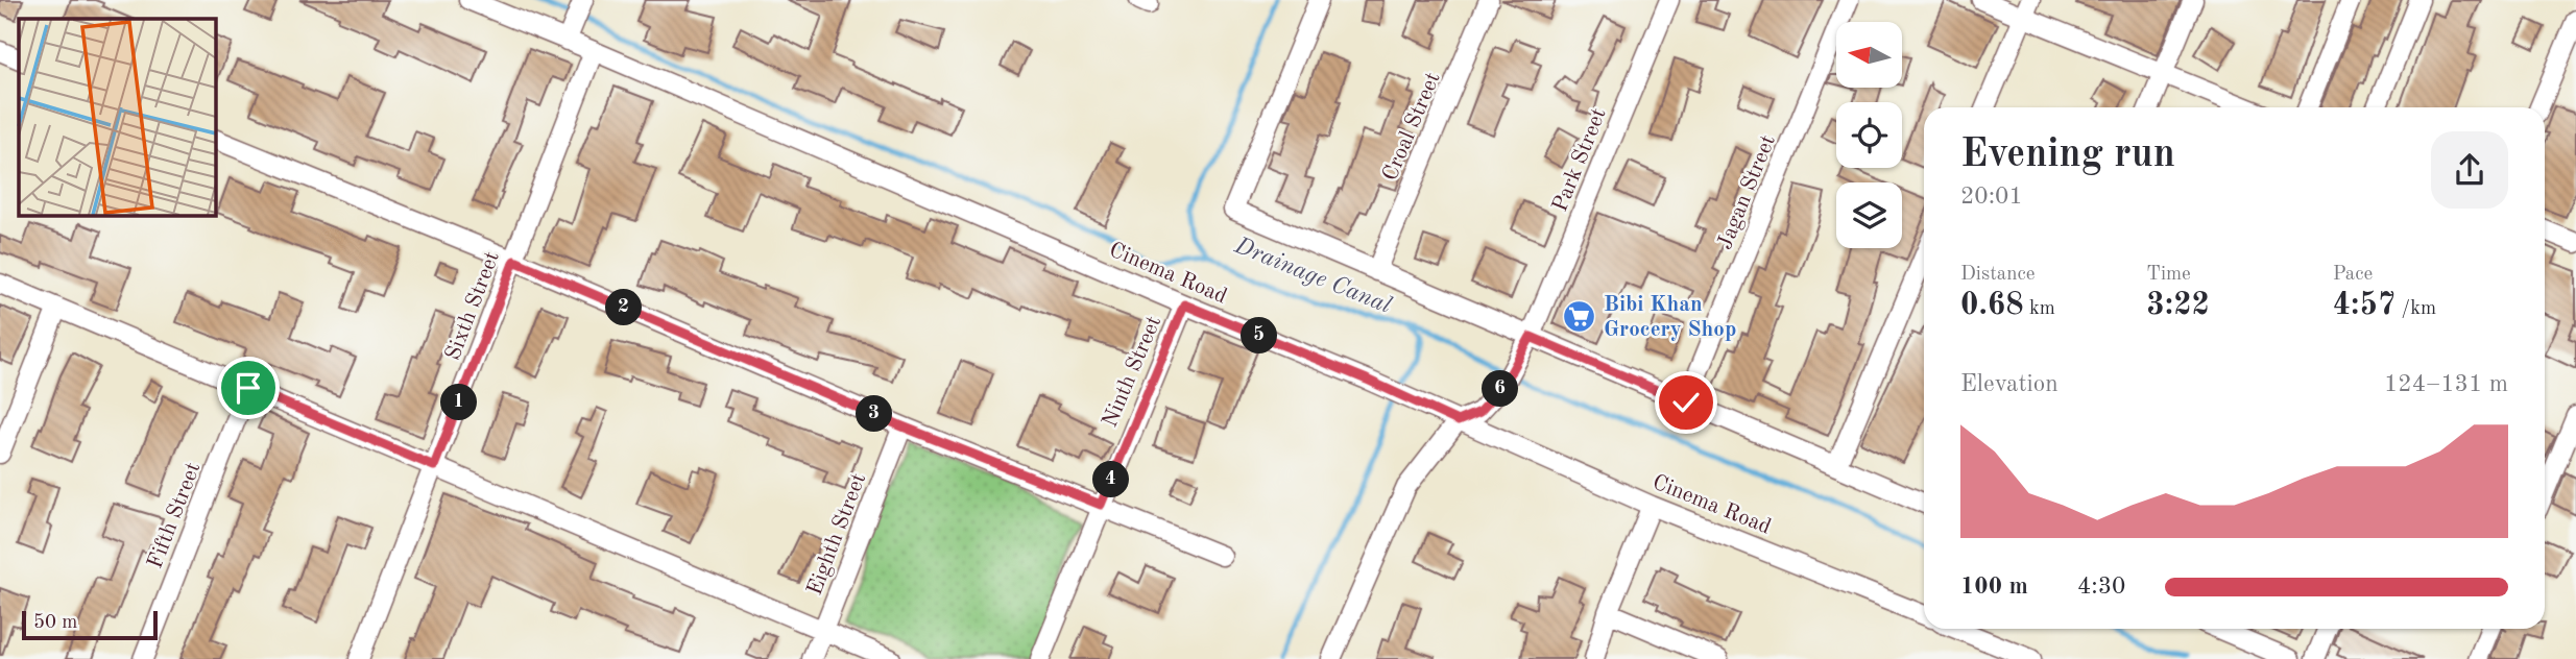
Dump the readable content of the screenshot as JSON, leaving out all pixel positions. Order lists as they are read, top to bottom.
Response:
{
  "streets": {
    "street": [
      "Croal Street",
      "Park Street",
      "Jagan Street",
      "Cinema Road",
      "Sixth Street",
      "Ninth Street",
      "Fifth Street",
      "Eighth Street"
    ]
  },
  "crossings": [
    ["Park Street", "Cinema Road"],
    ["Cinema Road", "Sixth Street"],
    ["Cinema Road", "Ninth Street"]
  ],
  "water": ["Drainage Canal"],
  "places": {
    "supermarket": ["Bibi Khan Grocery Shop"]
  },
  "scale_bar": "50 m",
  "north": "left",
  "page": {
    "heading": ["Evening run", "20:01"],
    "stats": [
      ["Distance", "0.68 km"],
      ["Time", "3:22"],
      ["Pace", "4:57 /km"]
    ],
    "pins": [
      "2",
      "5",
      "6",
      "1",
      "3",
      "4"
    ],
    "chart": ["Elevation", "124–131 m"],
    "list": [
      {
        "name": "100 m",
        "note": "4:30"
      }
    ],
    "scale": "50 m"
  }
}
